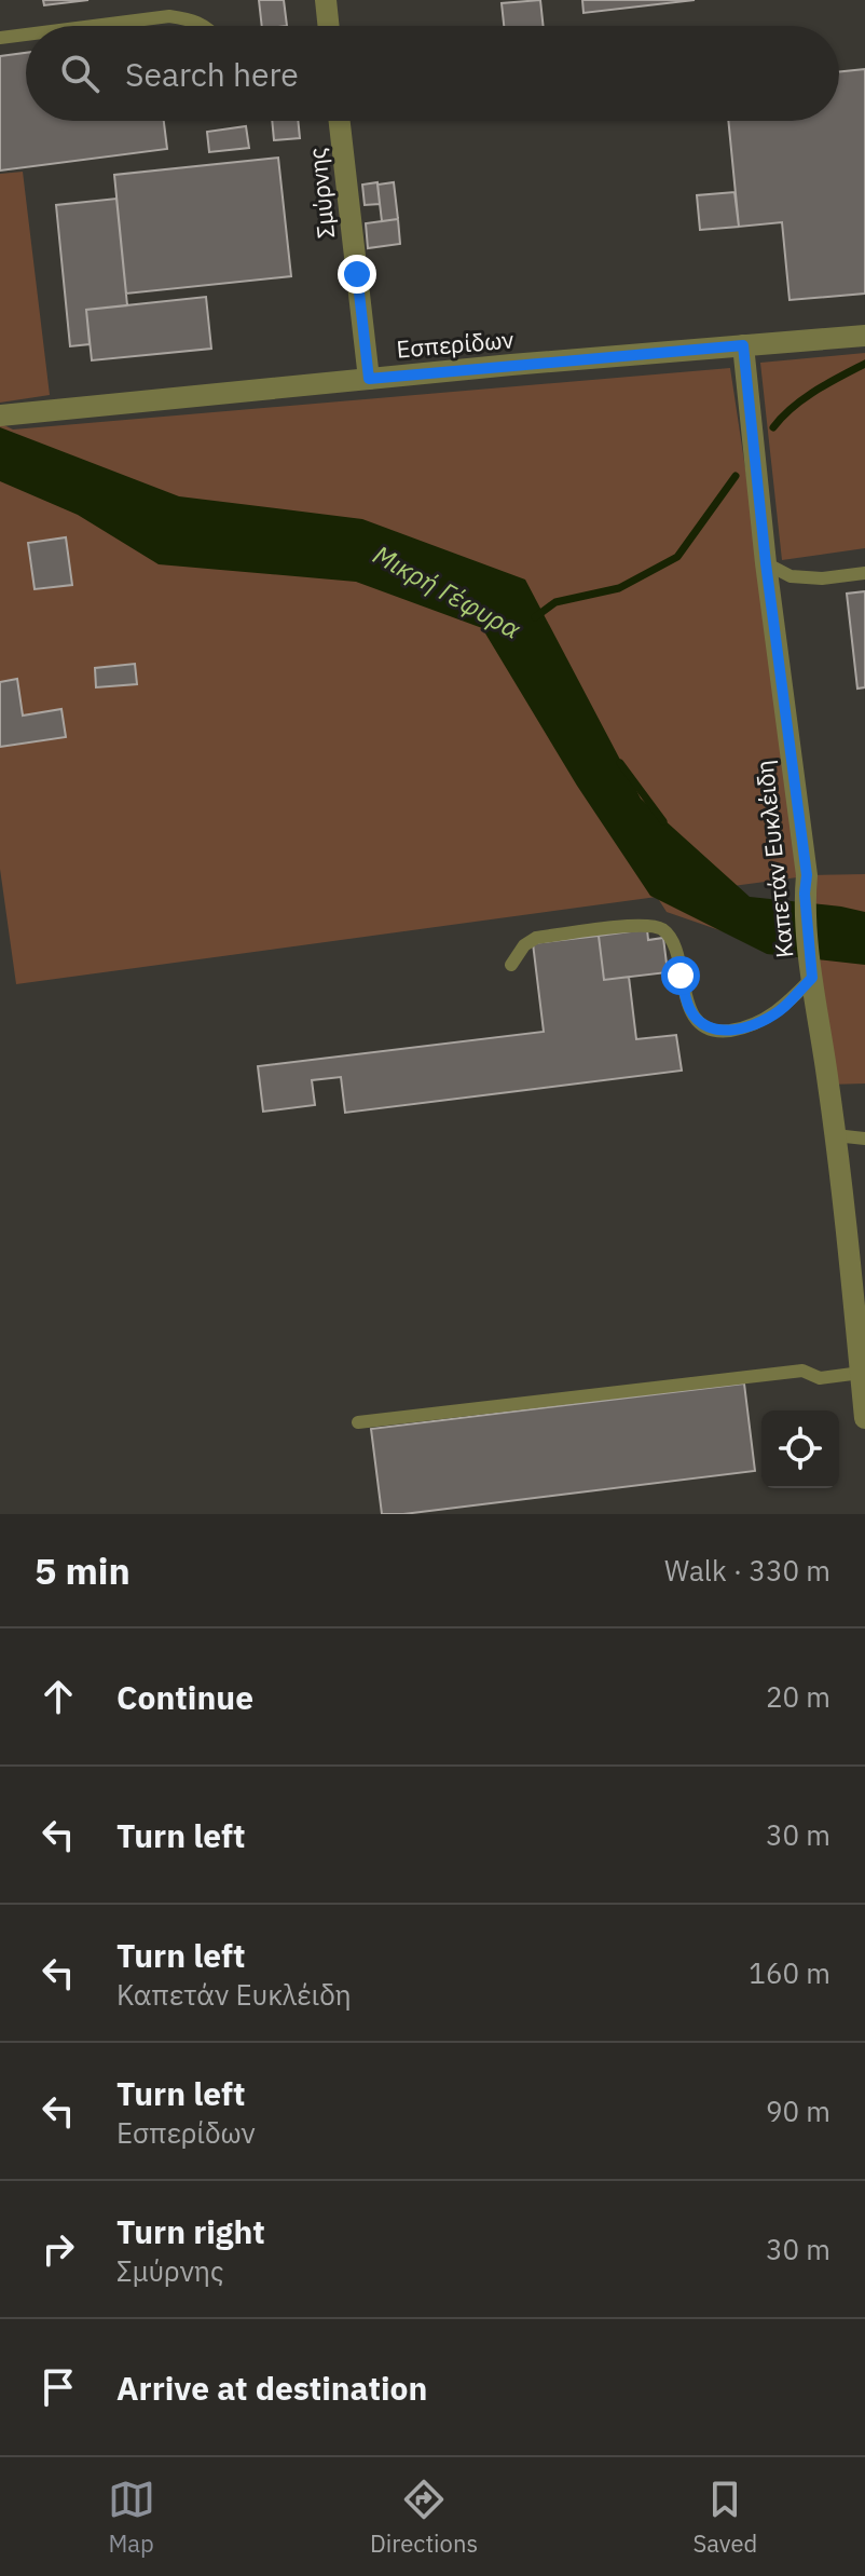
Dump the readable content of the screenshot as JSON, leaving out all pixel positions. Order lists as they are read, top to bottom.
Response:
{
  "streets": {
    "street": ["Σμύρνης", "Εσπερίδων", "Καπετάν Ευκλέιδη"]
  },
  "crossings": [
    ["Σμύρνης", "Εσπερίδων"],
    ["Εσπερίδων", "Καπετάν Ευκλέιδη"]
  ],
  "water": ["Μικρή Γέφυρα"],
  "page": {
    "search": "Search here",
    "heading": ["5 min", "Walk · 330 m"],
    "list": [
      ["Continue", "20 m"],
      ["Turn left", "30 m"],
      ["Turn left", "Καπετάν Ευκλέιδη", "160 m"],
      ["Turn left", "Εσπερίδων", "90 m"],
      ["Turn right", "Σμύρνης", "30 m"],
      "Arrive at destination"
    ],
    "nav": ["Map", "Directions", "Saved"]
  }
}
